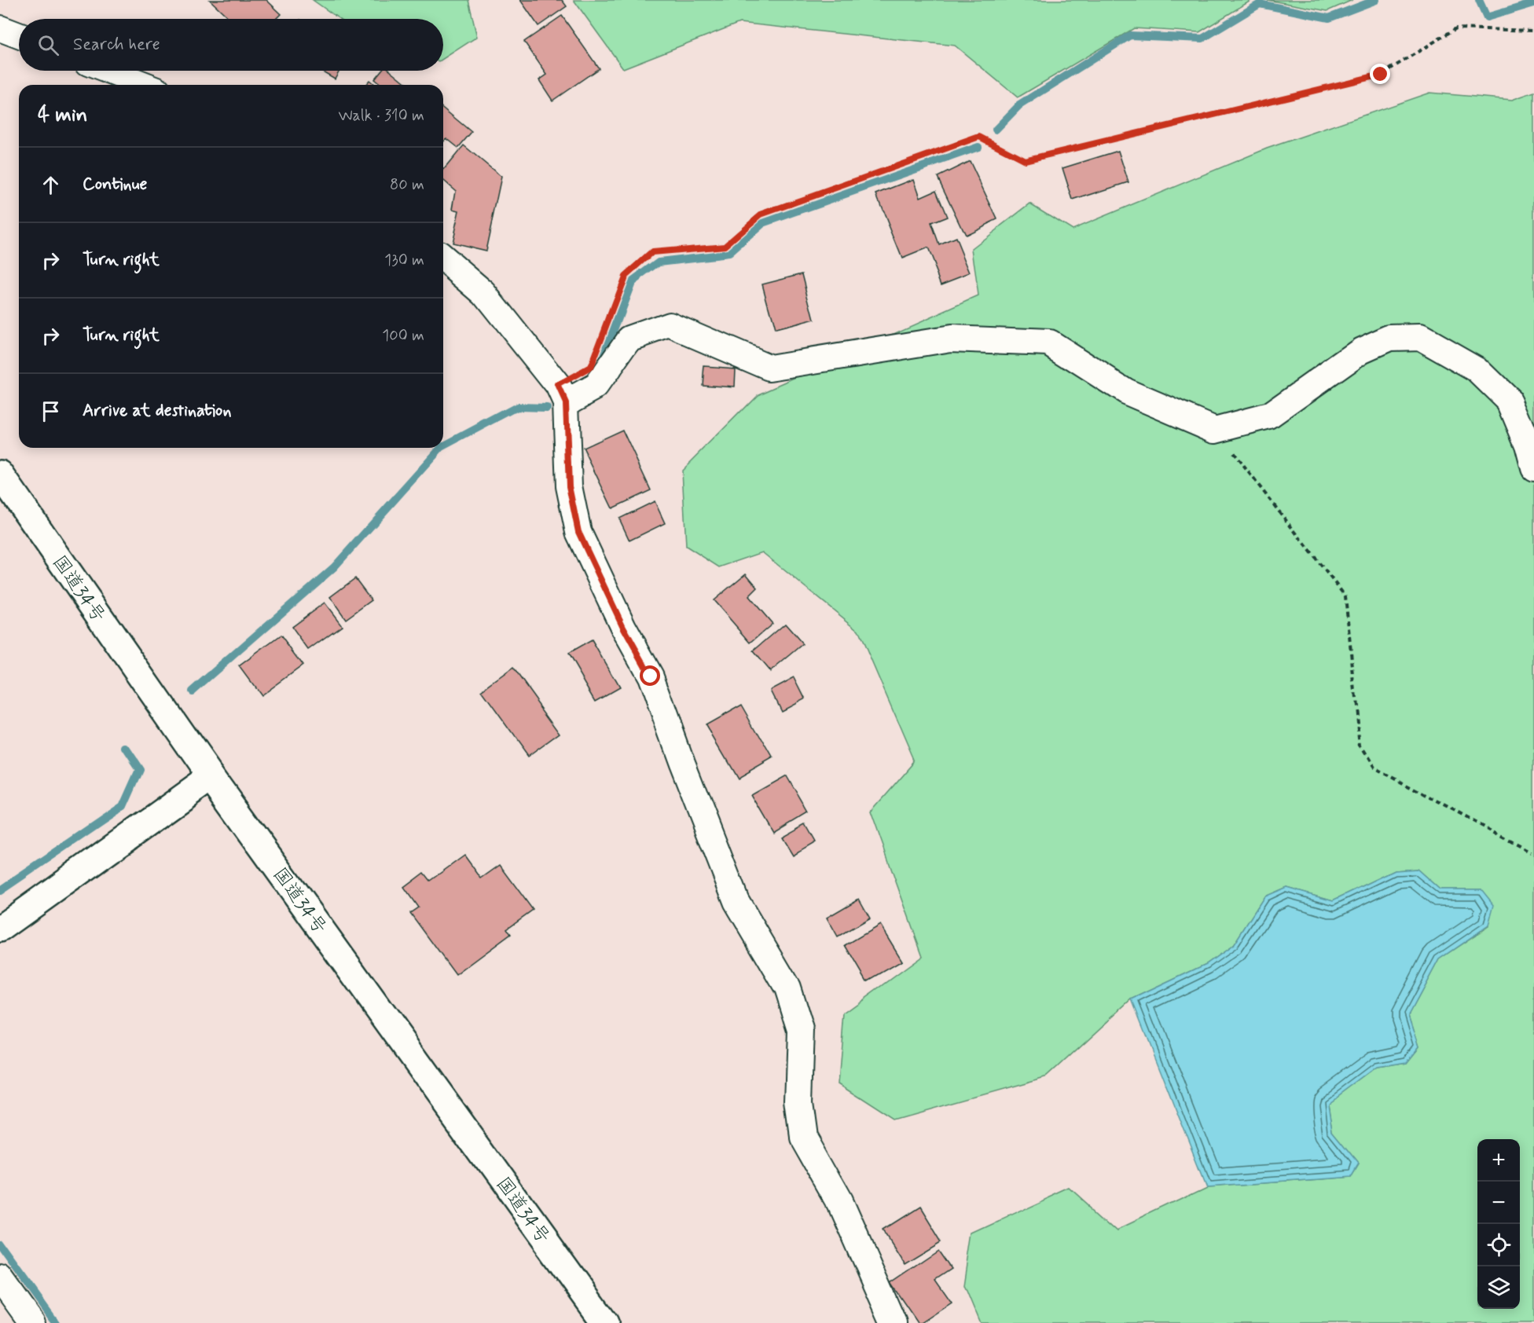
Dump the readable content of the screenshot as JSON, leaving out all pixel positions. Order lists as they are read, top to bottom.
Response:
{
  "streets": {
    "main road": ["国道34号"]
  },
  "page": {
    "search": "Search here",
    "heading": ["4 min", "Walk · 310 m"],
    "list": [
      ["Continue", "80 m"],
      ["Turn right", "130 m"],
      ["Turn right", "100 m"],
      "Arrive at destination"
    ],
    "map_buttons": ["+", "−"]
  }
}
